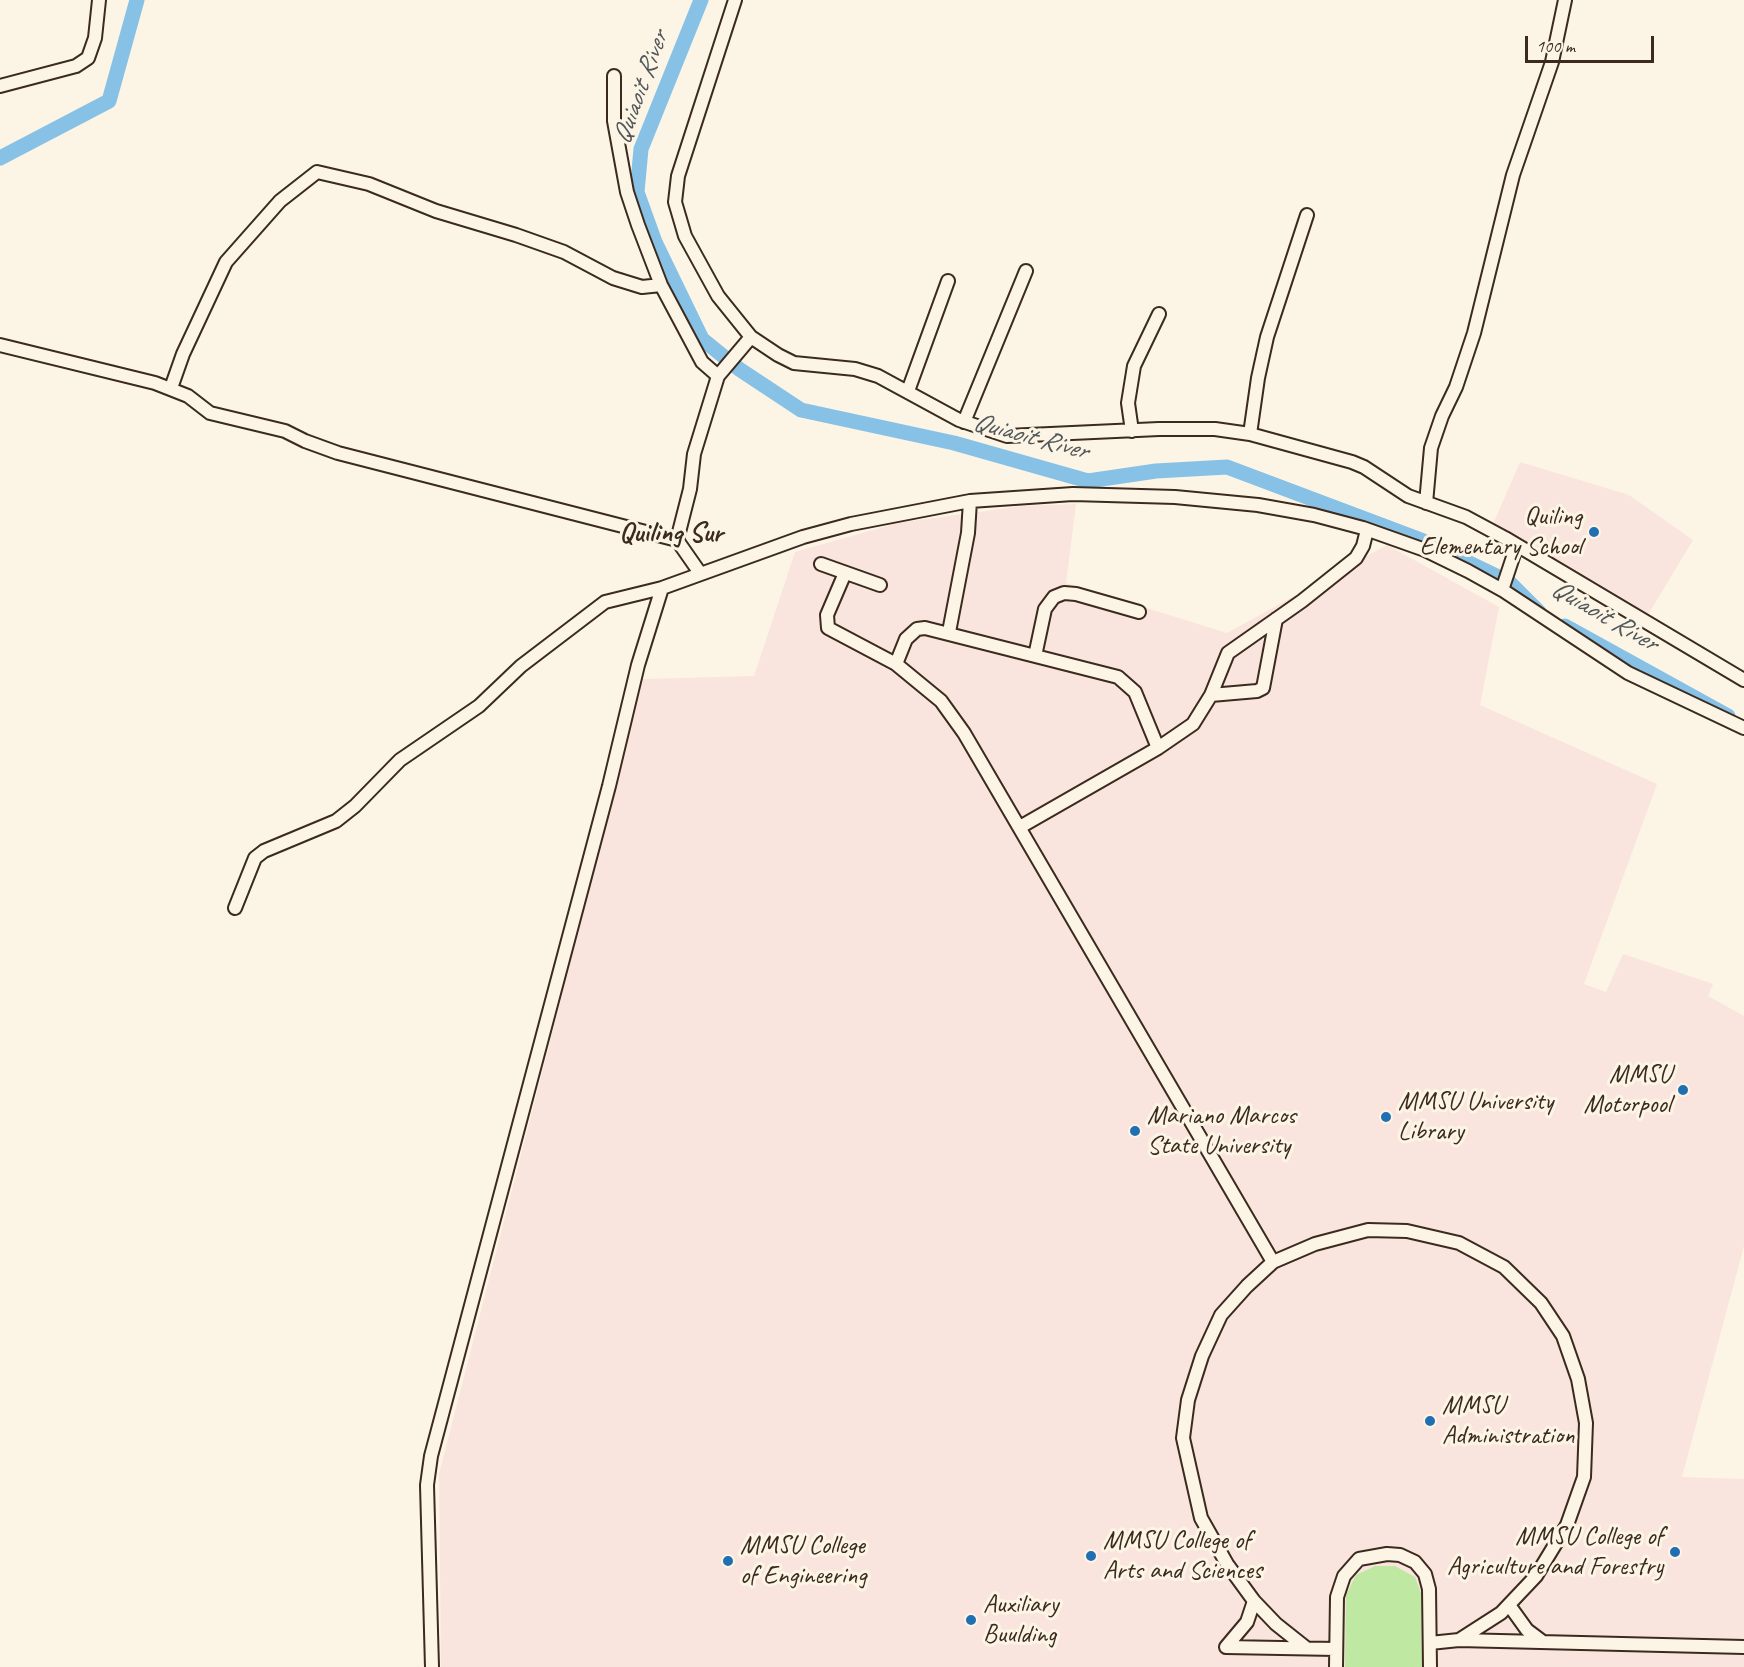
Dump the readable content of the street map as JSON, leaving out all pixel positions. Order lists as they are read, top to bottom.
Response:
{
  "districts": ["Quiling Sur"],
  "water": ["Quiaoit River"],
  "places": [
    "Quiling Elementary School",
    "MMSU Motorpool",
    "MMSU University Library",
    "Mariano Marcos State University",
    "MMSU Administration",
    "MMSU College of Agriculture and Forestry",
    "MMSU College of Arts and Sciences",
    "MMSU College of Engineering",
    "Auxiliary Buulding"
  ],
  "scale_bar": "100 m"
}
